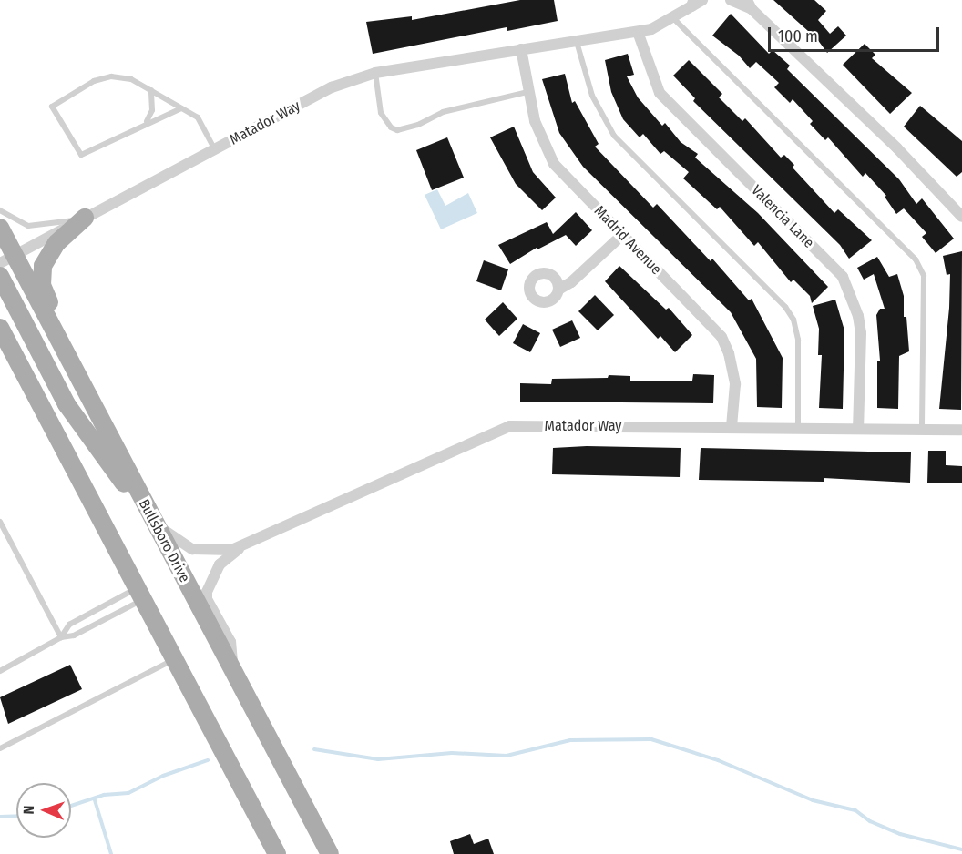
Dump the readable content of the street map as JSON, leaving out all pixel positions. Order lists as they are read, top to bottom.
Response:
{
  "streets": {
    "main road": ["Bullsboro Drive"],
    "street": ["Matador Way", "Valencia Lane", "Madrid Avenue"]
  },
  "crossings": [
    ["Matador Way", "Valencia Lane"],
    ["Matador Way", "Madrid Avenue"],
    ["Matador Way", "Bullsboro Drive"]
  ],
  "scale_bar": "100 m",
  "north": "left"
}
